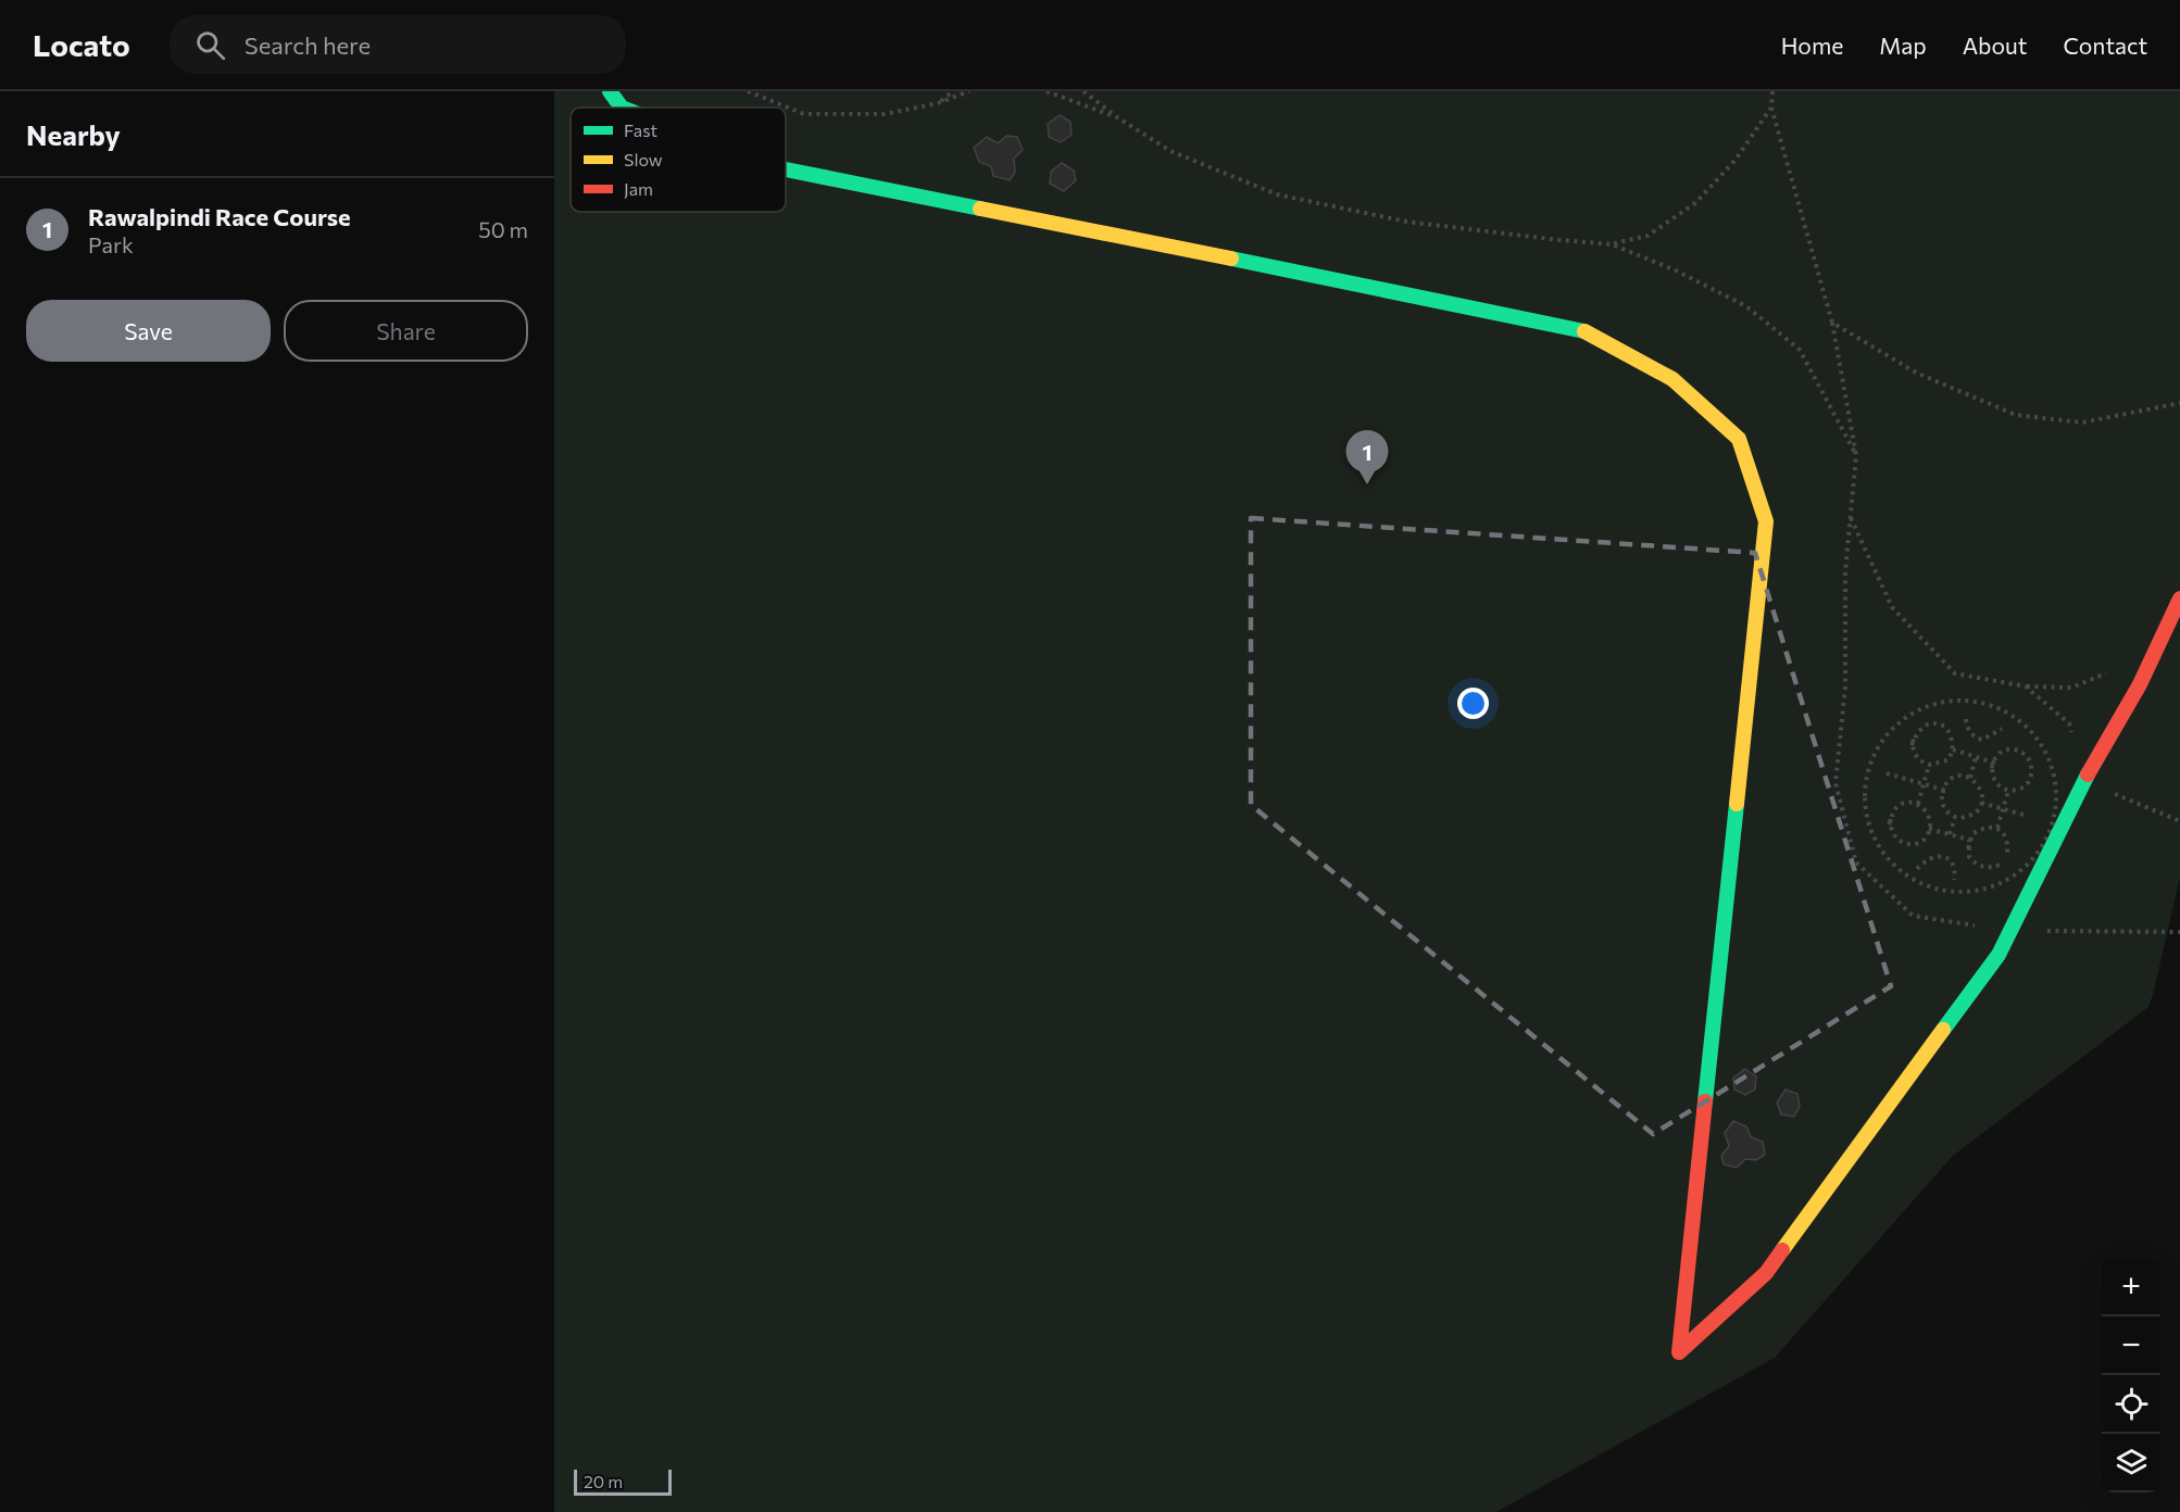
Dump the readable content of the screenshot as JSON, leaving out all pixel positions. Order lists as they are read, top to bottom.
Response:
{
  "legend": ["Fast", "Slow", "Jam"],
  "scale_bar": "20 m",
  "page": {
    "header": "Locato",
    "search": "Search here",
    "nav": [
      "Home",
      "Map",
      "About",
      "Contact"
    ],
    "heading": "Nearby",
    "list": [
      {
        "mark": "1",
        "name": "Rawalpindi Race Course",
        "note": "Park",
        "value": "50 m"
      }
    ],
    "buttons": ["Save", "Share"],
    "pins": "1",
    "map_buttons": ["+", "−"],
    "scale": "20 m"
  }
}
